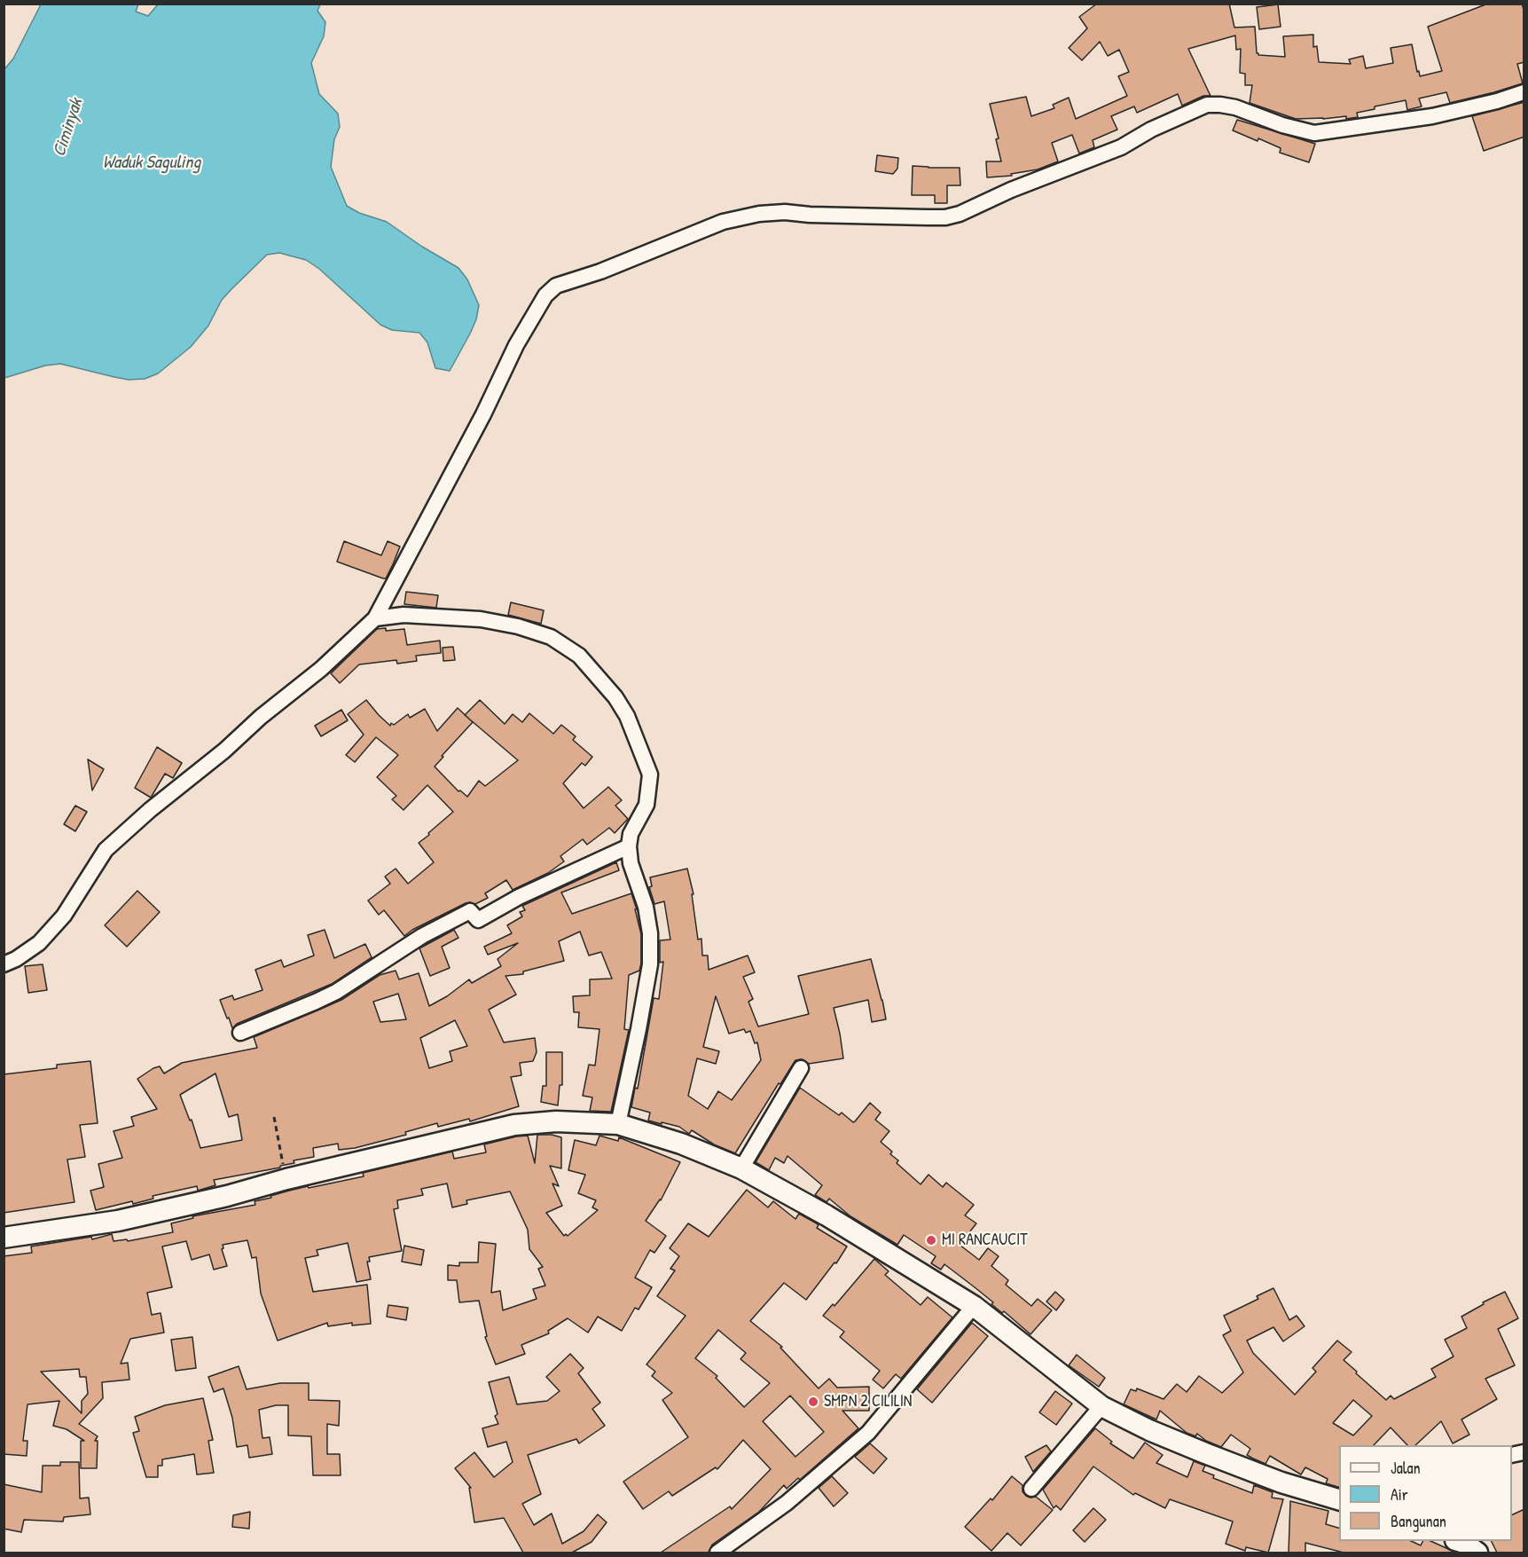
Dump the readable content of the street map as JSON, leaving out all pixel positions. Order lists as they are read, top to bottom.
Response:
{
  "water": ["Ciminyak", "Waduk Saguling"],
  "places": ["MI RANCAUCIT", "SMPN 2 CILILIN"],
  "legend": ["Jalan", "Air", "Bangunan"]
}
